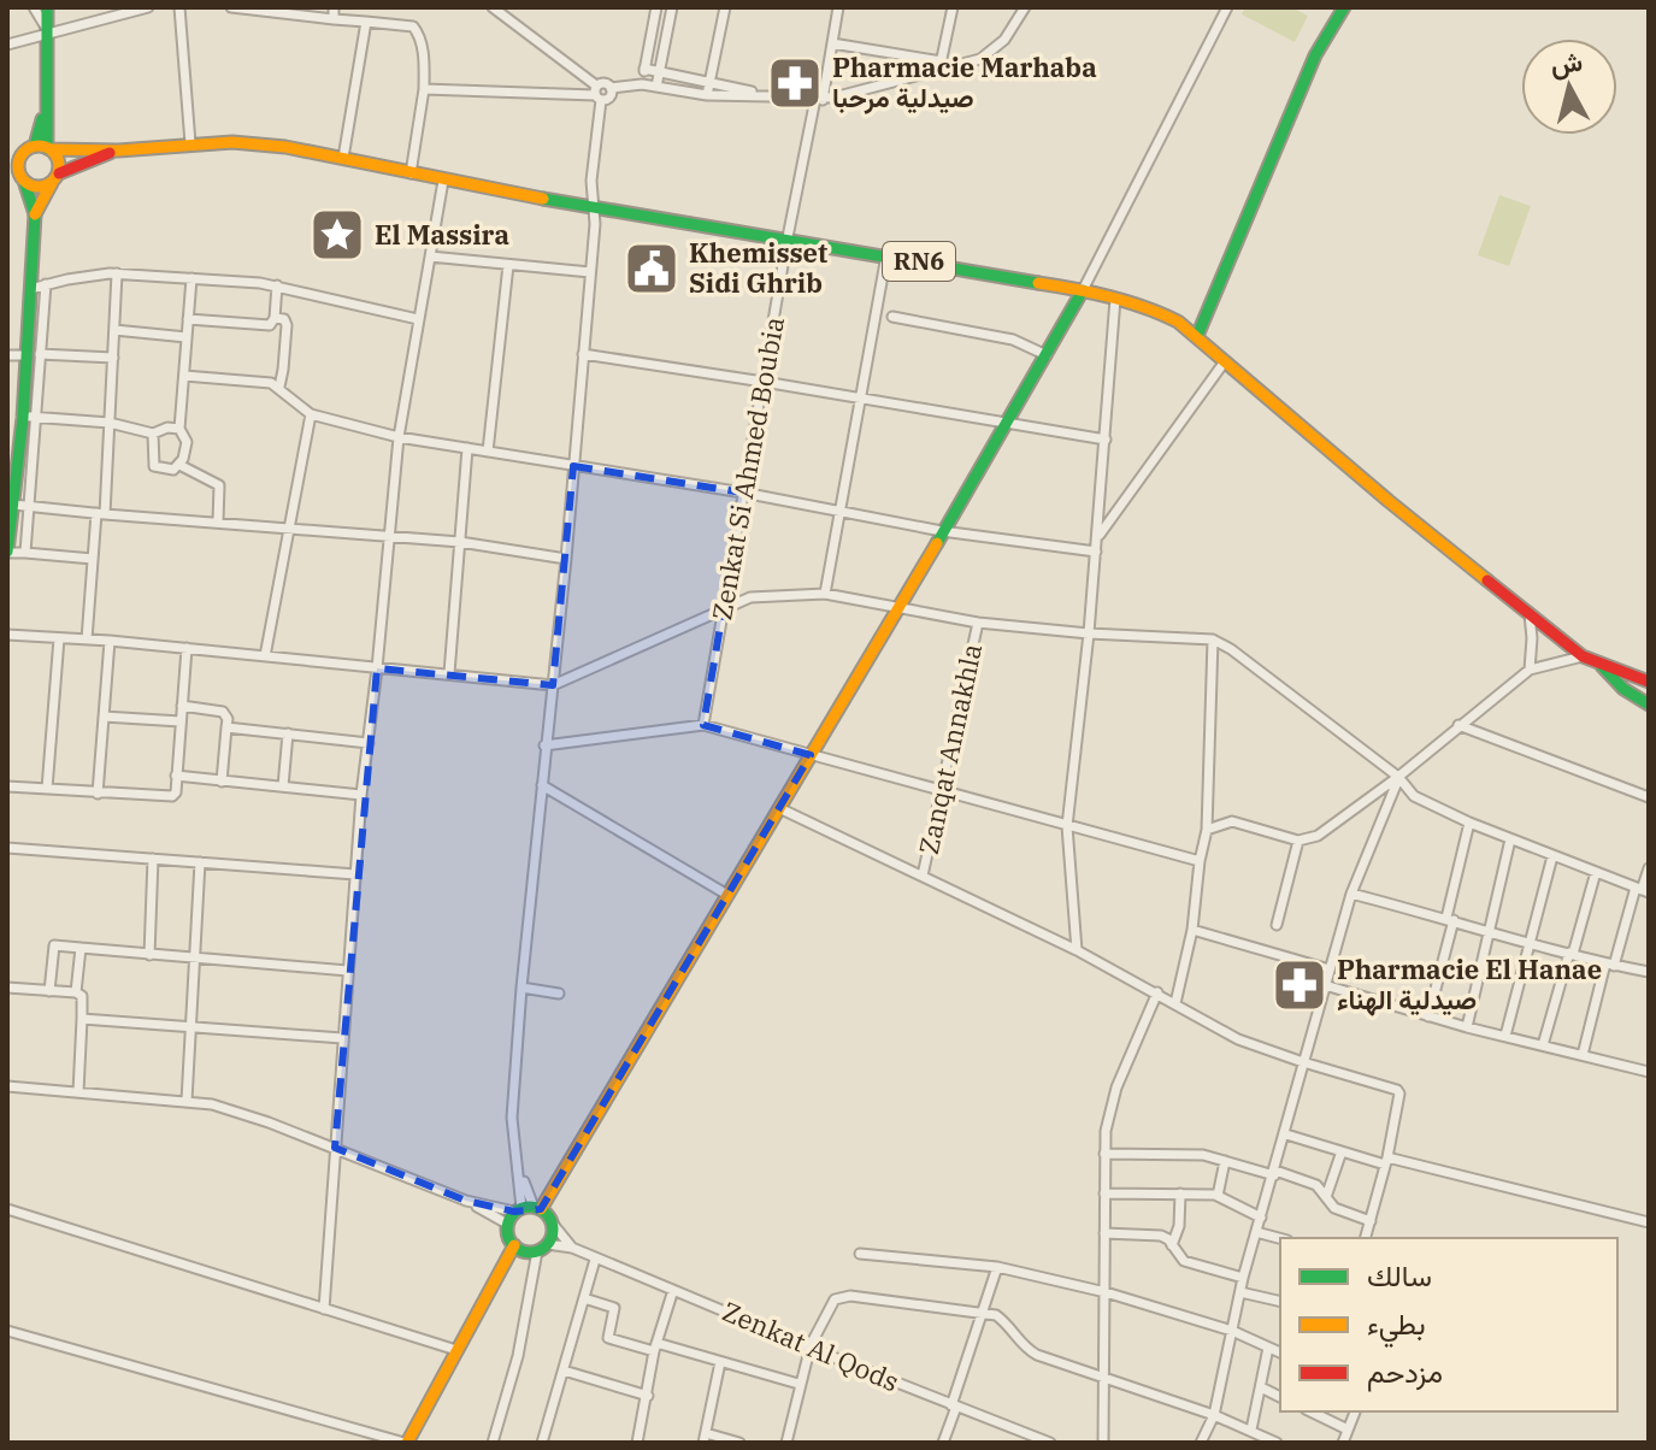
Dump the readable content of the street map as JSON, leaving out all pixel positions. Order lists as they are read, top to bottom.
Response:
{
  "streets": {
    "main road": ["RN6"],
    "street": ["Zenkat Si Ahmed Boubia", "Zanqat Annakhla", "Zenkat Al Qods"]
  },
  "crossings": [
    ["RN6", "Zenkat Si Ahmed Boubia"]
  ],
  "places": {
    "pharmacy": ["Pharmacie Marhaba صيدلية مرحبا", "Pharmacie El Hanae صيدلية الهناء"],
    "place": ["El Massira"],
    "public building": ["Khemisset Sidi Ghrib"]
  },
  "legend": ["سالك", "بطيء", "مزدحم"],
  "north": "top"
}
